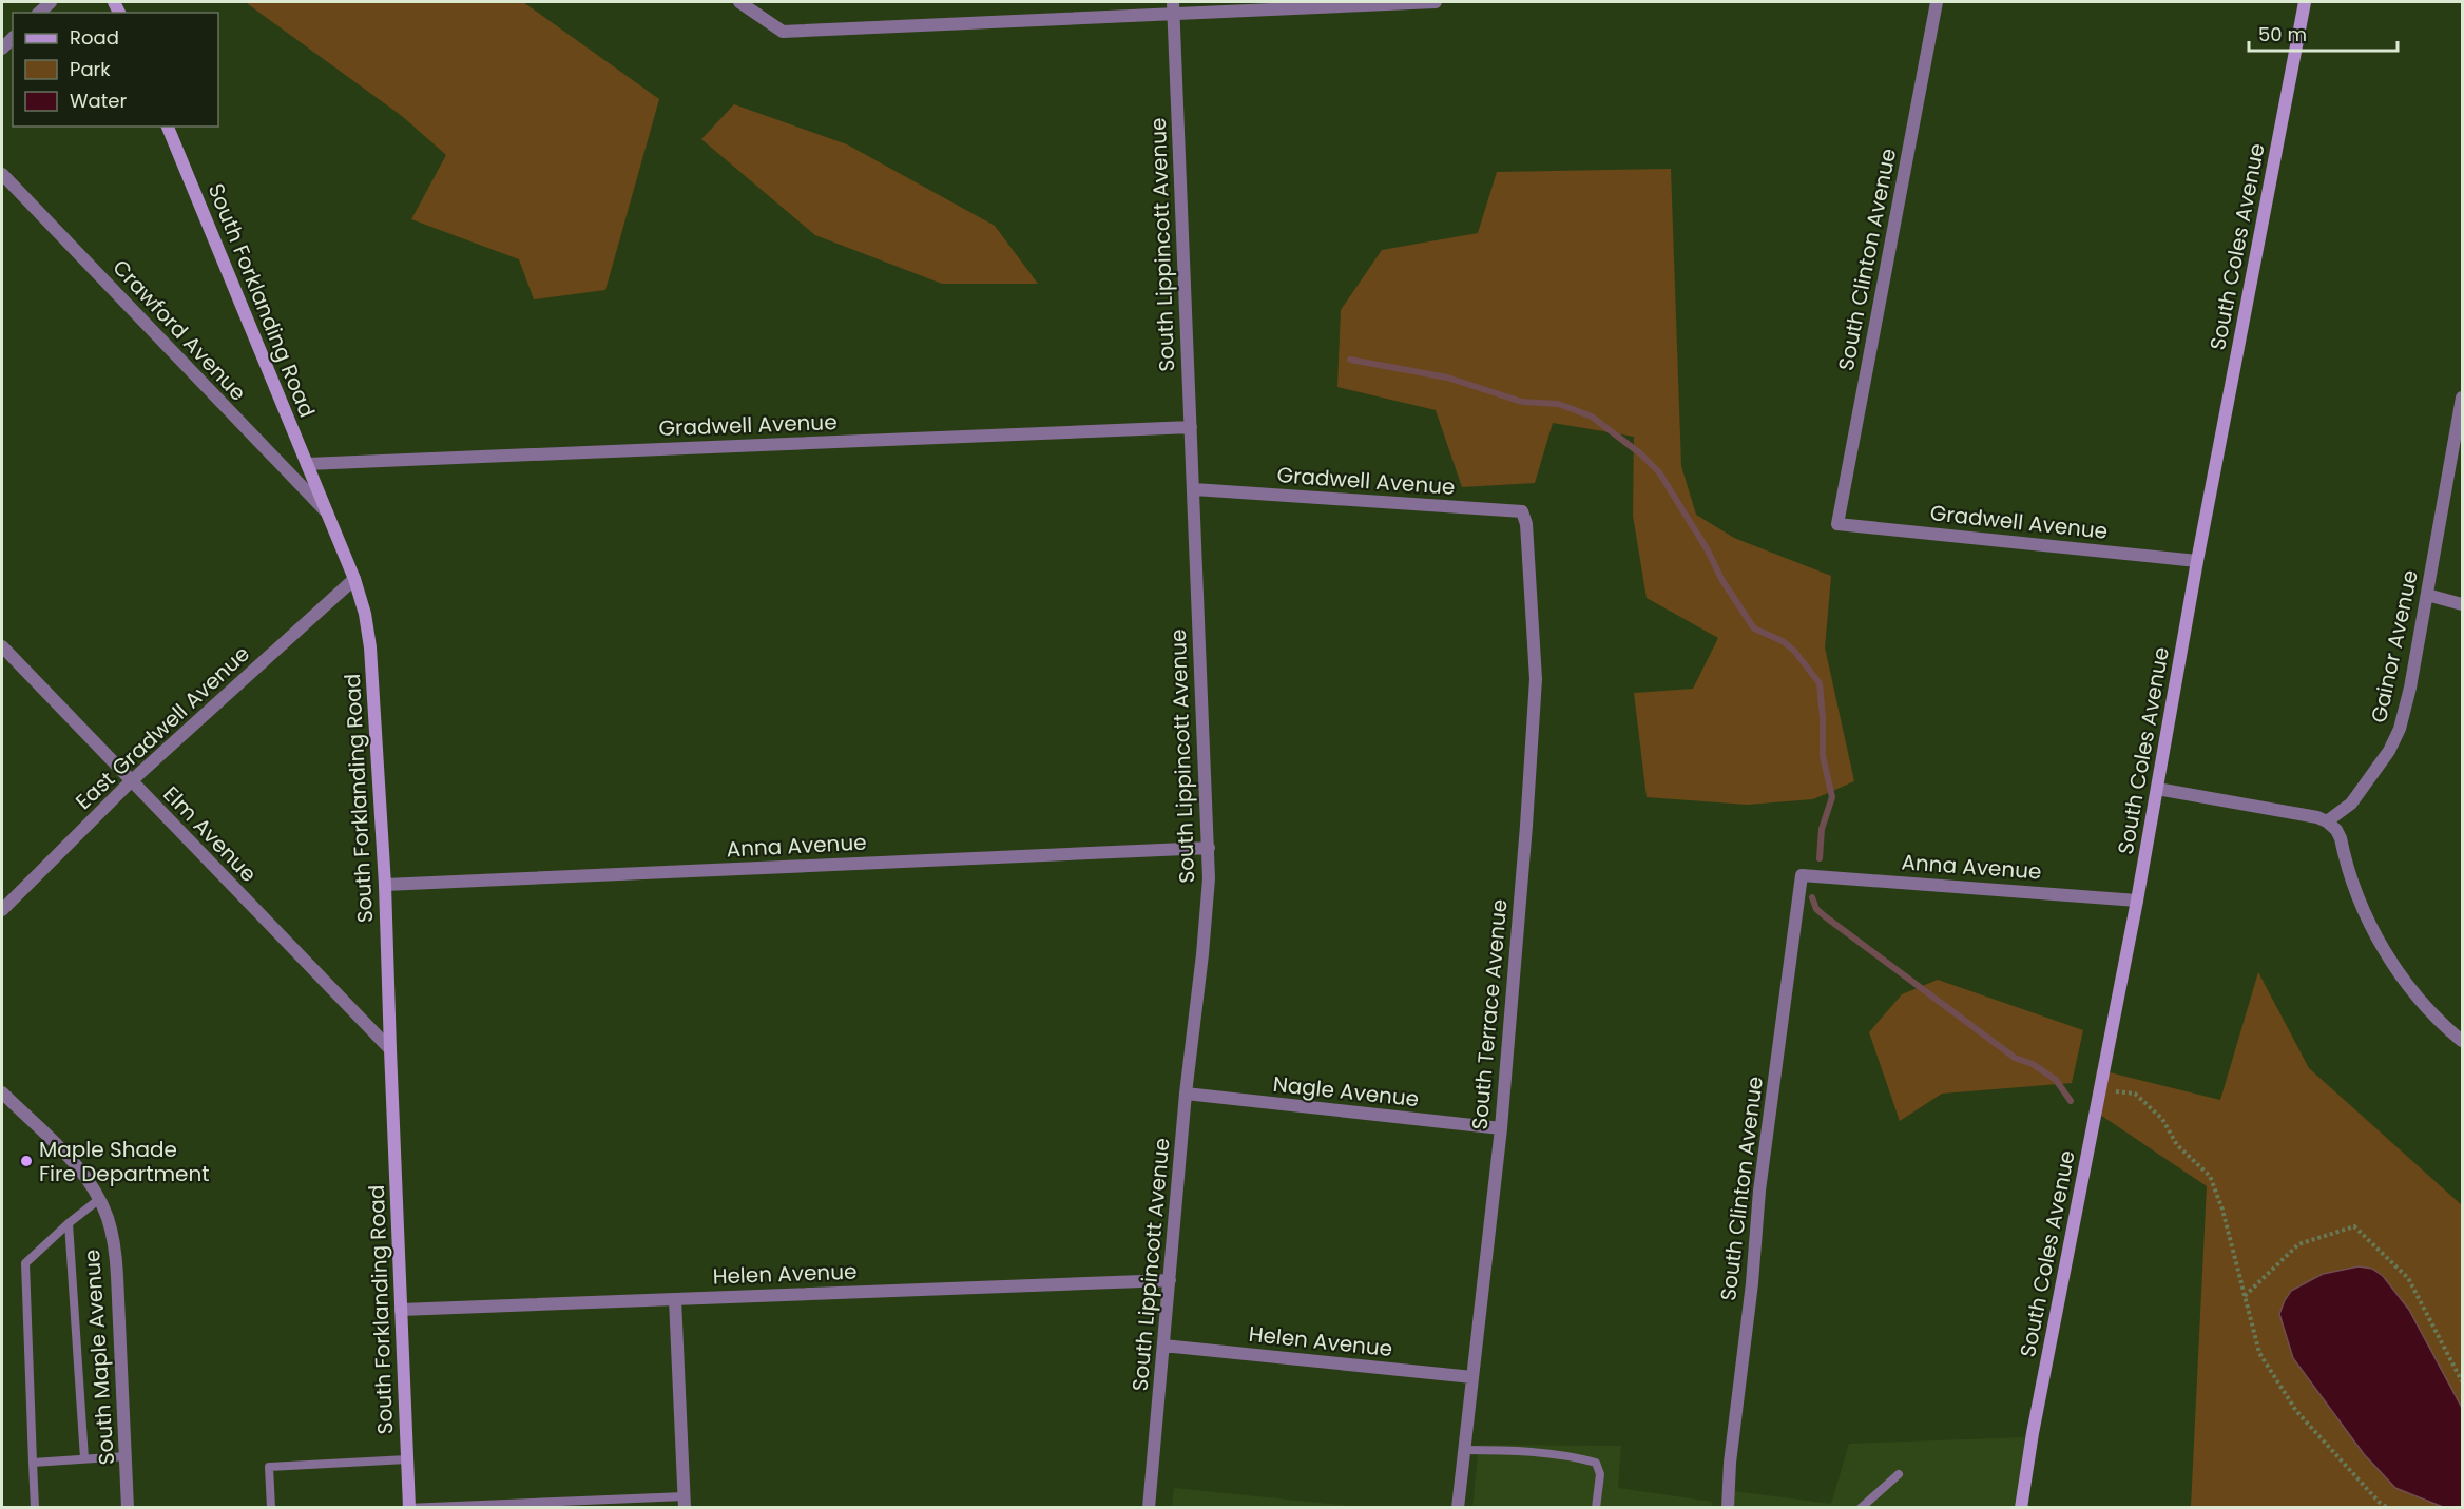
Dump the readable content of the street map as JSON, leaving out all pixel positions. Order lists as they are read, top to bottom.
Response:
{
  "streets": {
    "street": [
      "South Lippincott Avenue",
      "South Coles Avenue",
      "South Clinton Avenue",
      "South Forklanding Road",
      "Crawford Avenue",
      "Gradwell Avenue",
      "Gainor Avenue",
      "East Gradwell Avenue",
      "Elm Avenue",
      "Anna Avenue",
      "South Terrace Avenue",
      "Nagle Avenue",
      "Helen Avenue",
      "South Maple Avenue"
    ]
  },
  "crossings": [
    ["South Lippincott Avenue", "Gradwell Avenue"],
    ["South Lippincott Avenue", "Anna Avenue"],
    ["South Lippincott Avenue", "Nagle Avenue"],
    ["South Lippincott Avenue", "Helen Avenue"],
    ["South Coles Avenue", "Gradwell Avenue"],
    ["South Coles Avenue", "Anna Avenue"],
    ["South Clinton Avenue", "Gradwell Avenue"],
    ["South Clinton Avenue", "Anna Avenue"],
    ["South Forklanding Road", "Crawford Avenue"],
    ["South Forklanding Road", "Gradwell Avenue"],
    ["South Forklanding Road", "East Gradwell Avenue"],
    ["South Forklanding Road", "Elm Avenue"],
    ["South Forklanding Road", "Anna Avenue"],
    ["South Forklanding Road", "Helen Avenue"],
    ["Gradwell Avenue", "South Terrace Avenue"],
    ["East Gradwell Avenue", "Elm Avenue"],
    ["South Terrace Avenue", "Nagle Avenue"],
    ["South Terrace Avenue", "Helen Avenue"]
  ],
  "places": ["Maple Shade Fire Department"],
  "legend": ["Road", "Park", "Water"],
  "scale_bar": "50 m"
}
